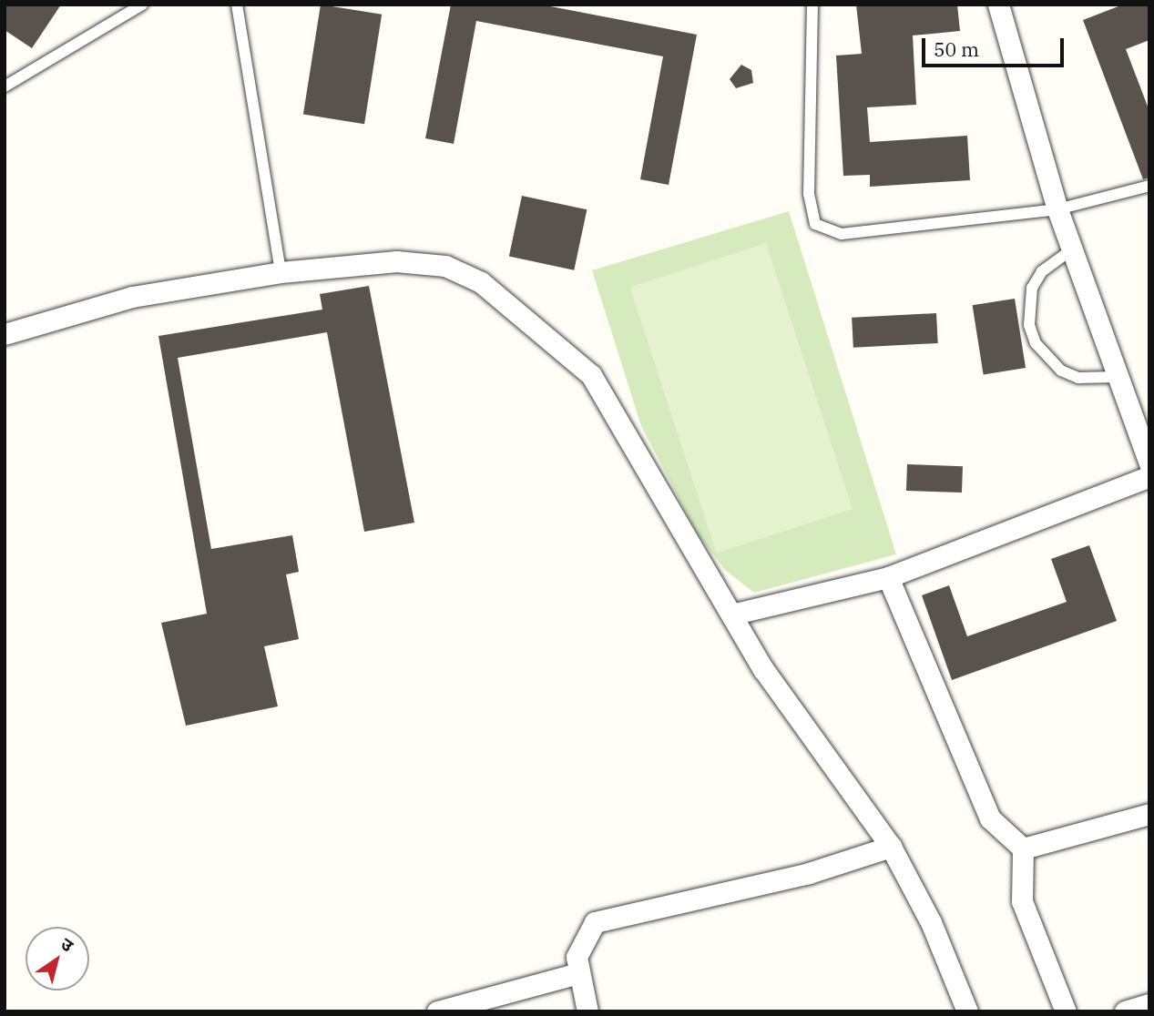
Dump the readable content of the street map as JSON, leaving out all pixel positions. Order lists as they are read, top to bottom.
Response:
{
  "scale_bar": "50 m",
  "north": "top right"
}
